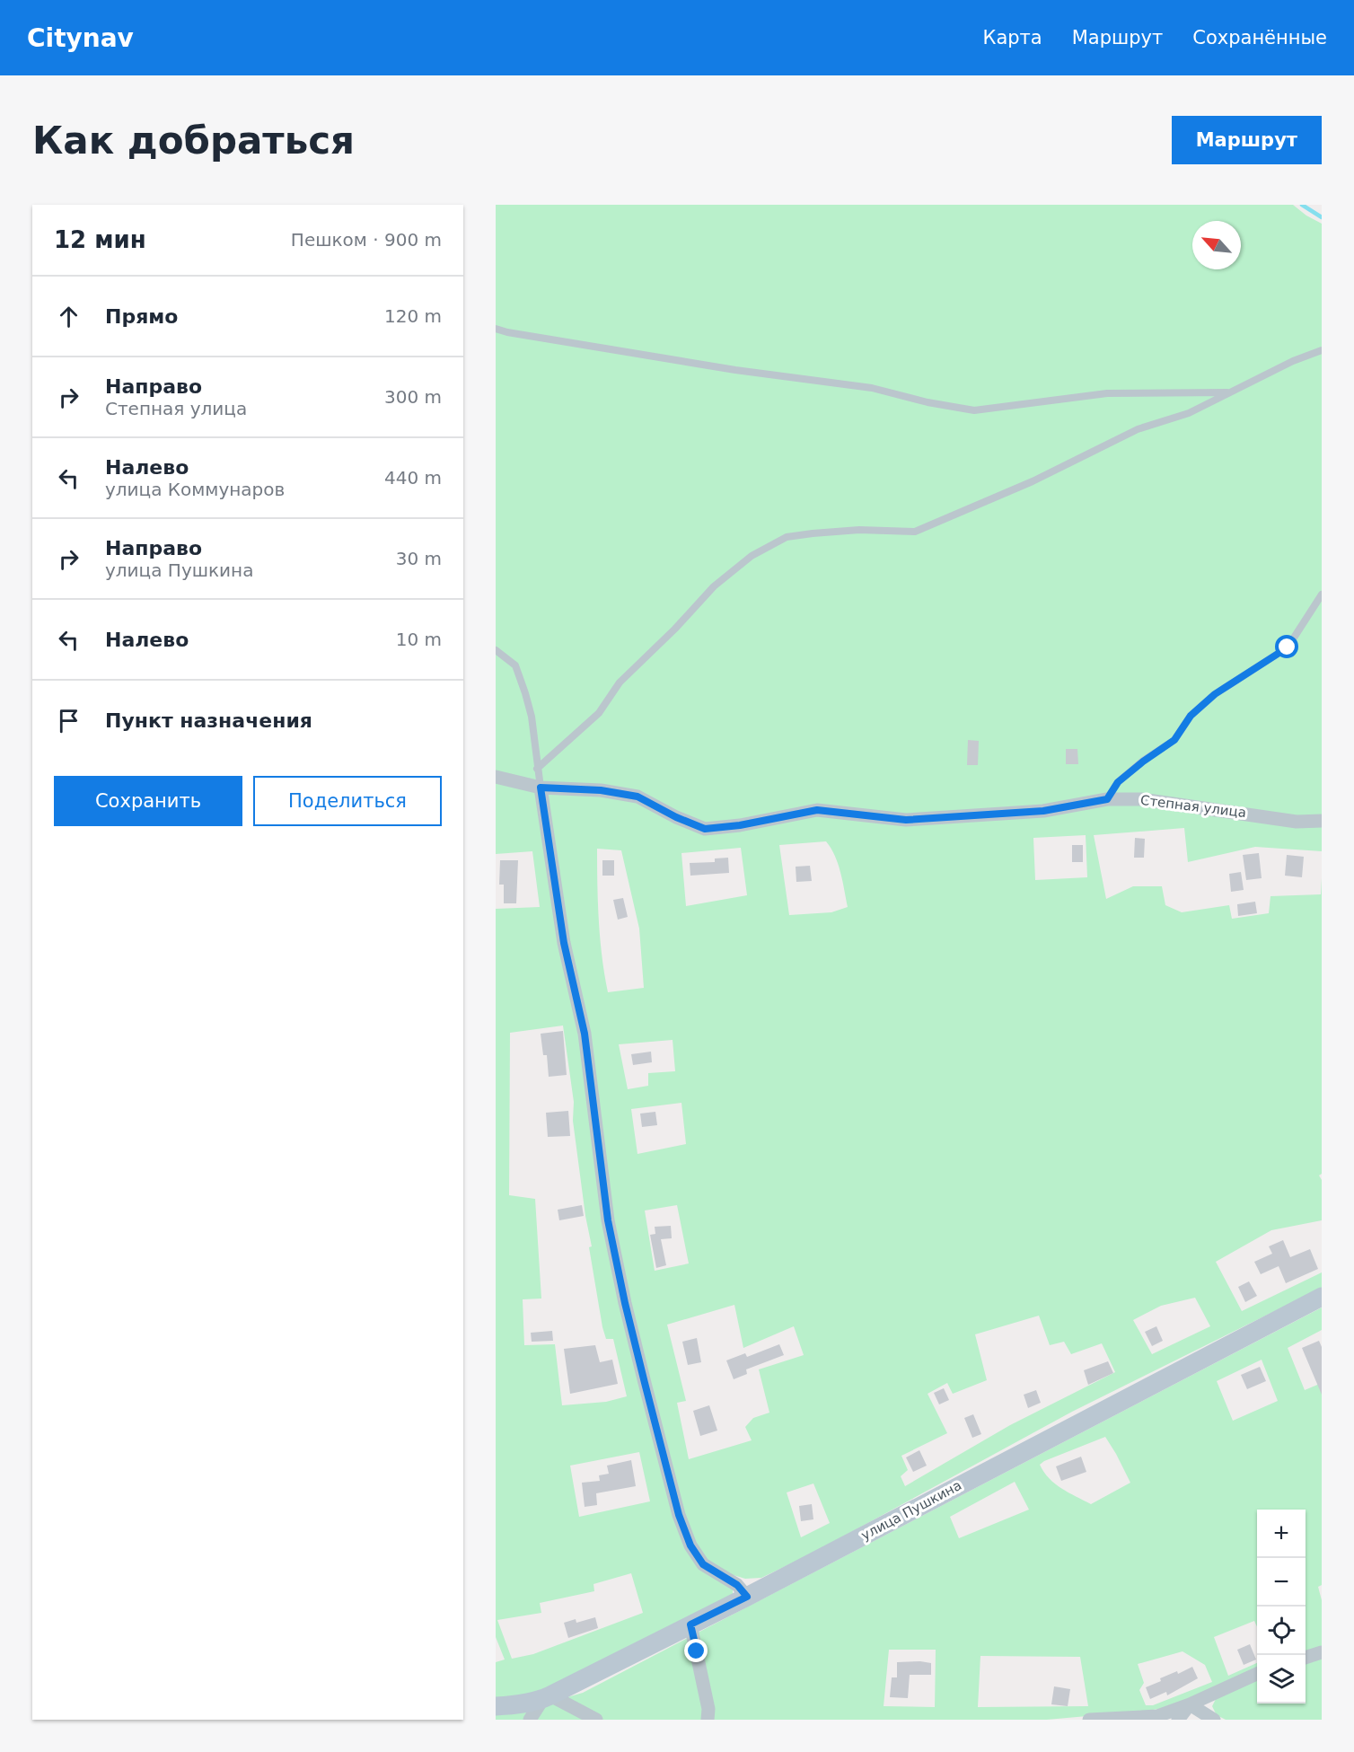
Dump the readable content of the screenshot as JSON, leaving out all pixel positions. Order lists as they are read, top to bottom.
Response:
{
  "streets": {
    "street": ["Степная улица", "улица Пушкина"]
  },
  "north": "top left",
  "page": {
    "header": "Citynav",
    "nav": ["Карта", "Маршрут", "Сохранённые"],
    "buttons": [
      "Маршрут",
      ["Сохранить", "Поделиться"]
    ],
    "title": "Как добраться",
    "heading": ["12 мин", "Пешком · 900 m"],
    "list": [
      ["Прямо", "120 m"],
      ["Направо", "Степная улица", "300 m"],
      ["Налево", "улица Коммунаров", "440 m"],
      ["Направо", "улица Пушкина", "30 m"],
      ["Налево", "10 m"],
      "Пункт назначения"
    ],
    "map_buttons": ["+", "−"]
  }
}
